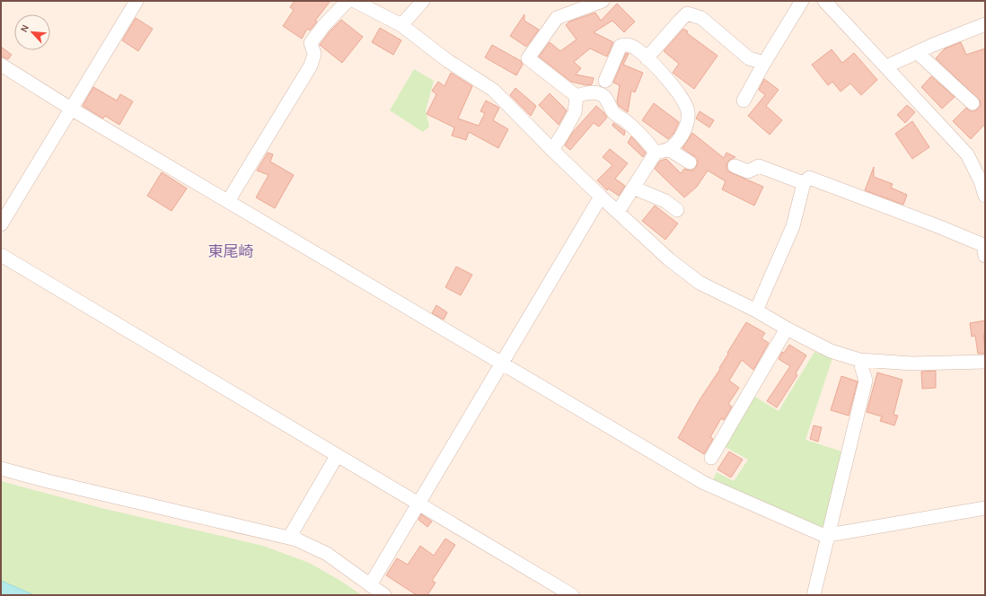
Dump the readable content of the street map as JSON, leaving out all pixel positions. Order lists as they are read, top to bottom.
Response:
{
  "districts": ["東尾崎"],
  "north": "top left"
}
